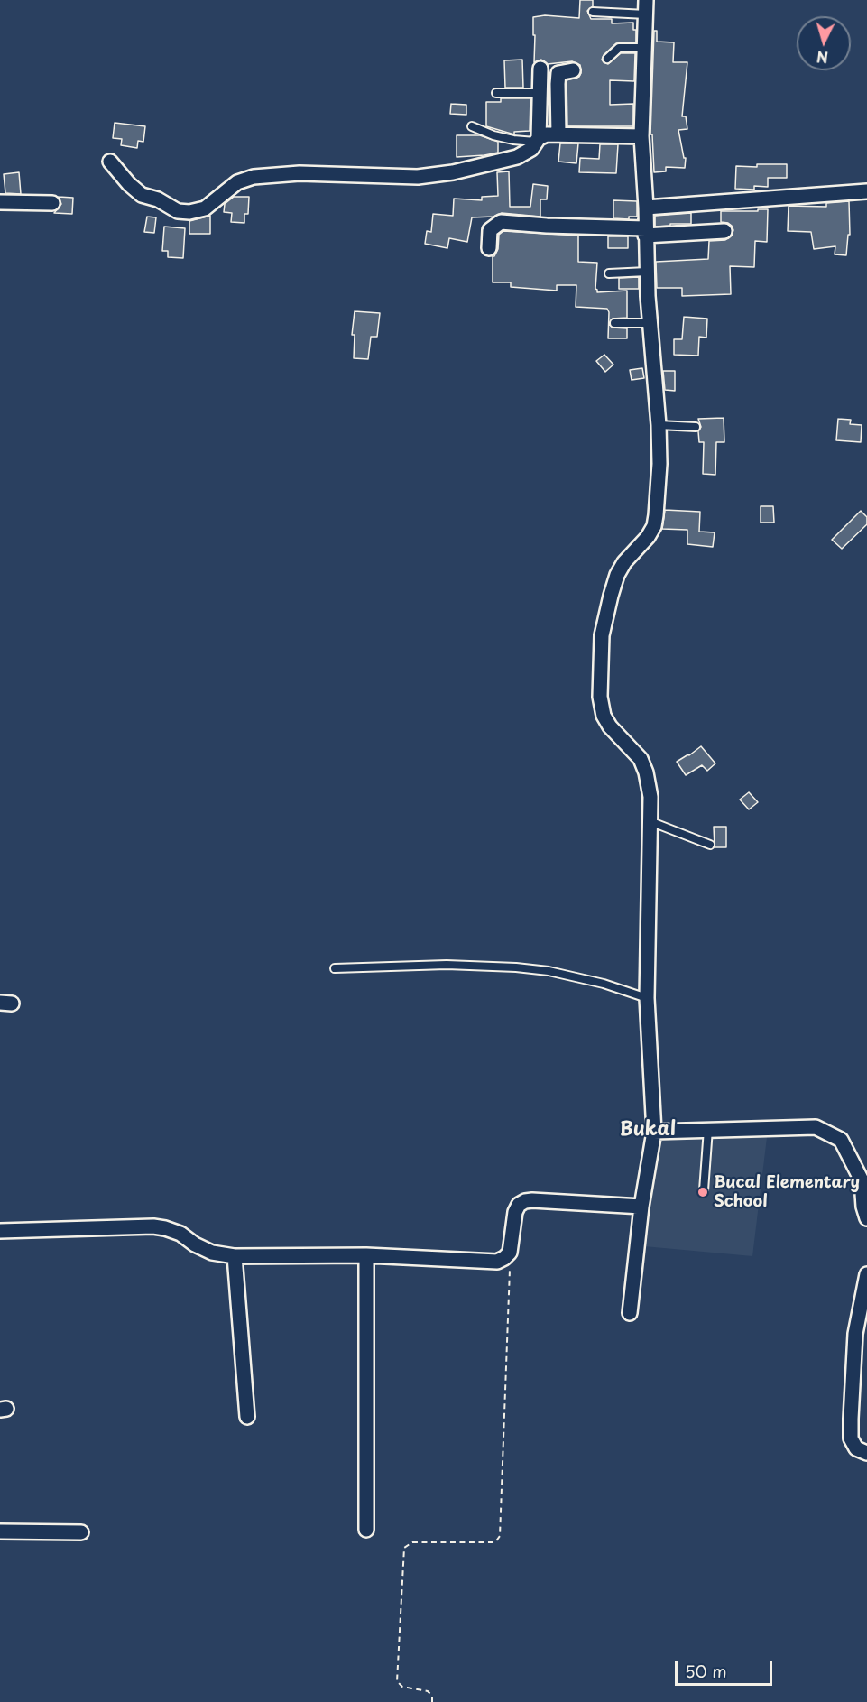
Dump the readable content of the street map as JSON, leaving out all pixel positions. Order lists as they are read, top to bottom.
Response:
{
  "districts": ["Bukal"],
  "places": ["Bucal Elementary School"],
  "scale_bar": "50 m",
  "north": "bottom"
}
